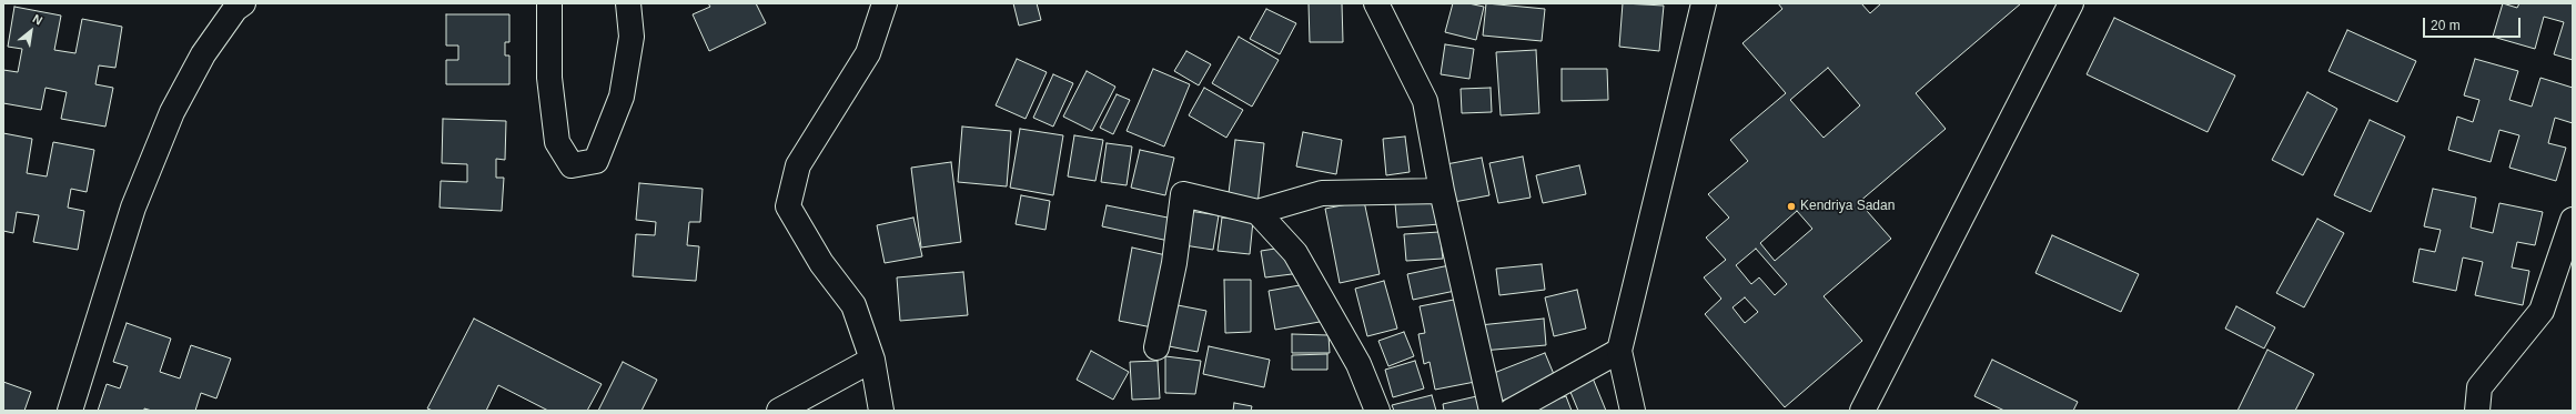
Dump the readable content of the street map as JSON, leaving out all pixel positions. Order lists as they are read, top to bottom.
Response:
{
  "places": ["Kendriya Sadan"],
  "scale_bar": "20 m",
  "north": "top right"
}
